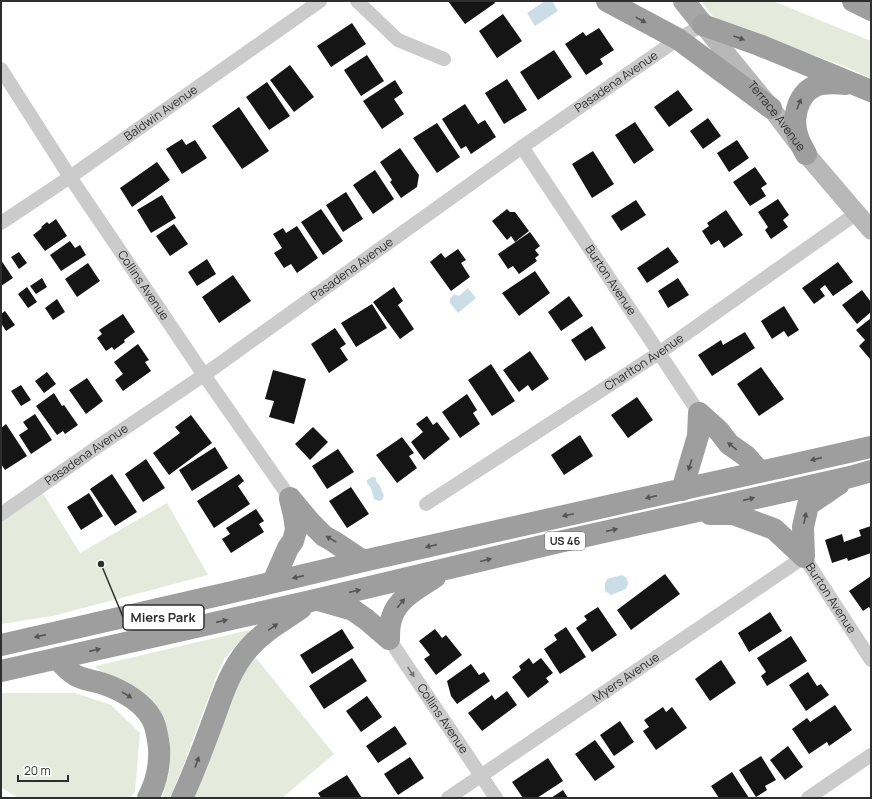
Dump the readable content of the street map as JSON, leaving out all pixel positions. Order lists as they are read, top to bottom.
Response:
{
  "streets": {
    "highway": ["US 46"],
    "main road": ["Terrace Avenue"],
    "street": [
      "Pasadena Avenue",
      "Baldwin Avenue",
      "Burton Avenue",
      "Collins Avenue",
      "Charlton Avenue",
      "Myers Avenue"
    ]
  },
  "crossings": [
    ["Pasadena Avenue", "Terrace Avenue"],
    ["Pasadena Avenue", "Burton Avenue"],
    ["Pasadena Avenue", "Collins Avenue"],
    ["Baldwin Avenue", "Collins Avenue"],
    ["Terrace Avenue", "Charlton Avenue"],
    ["Burton Avenue", "Charlton Avenue"],
    ["Burton Avenue", "Myers Avenue"],
    ["Collins Avenue", "Myers Avenue"]
  ],
  "places": ["Miers Park"],
  "scale_bar": "20 m"
}
